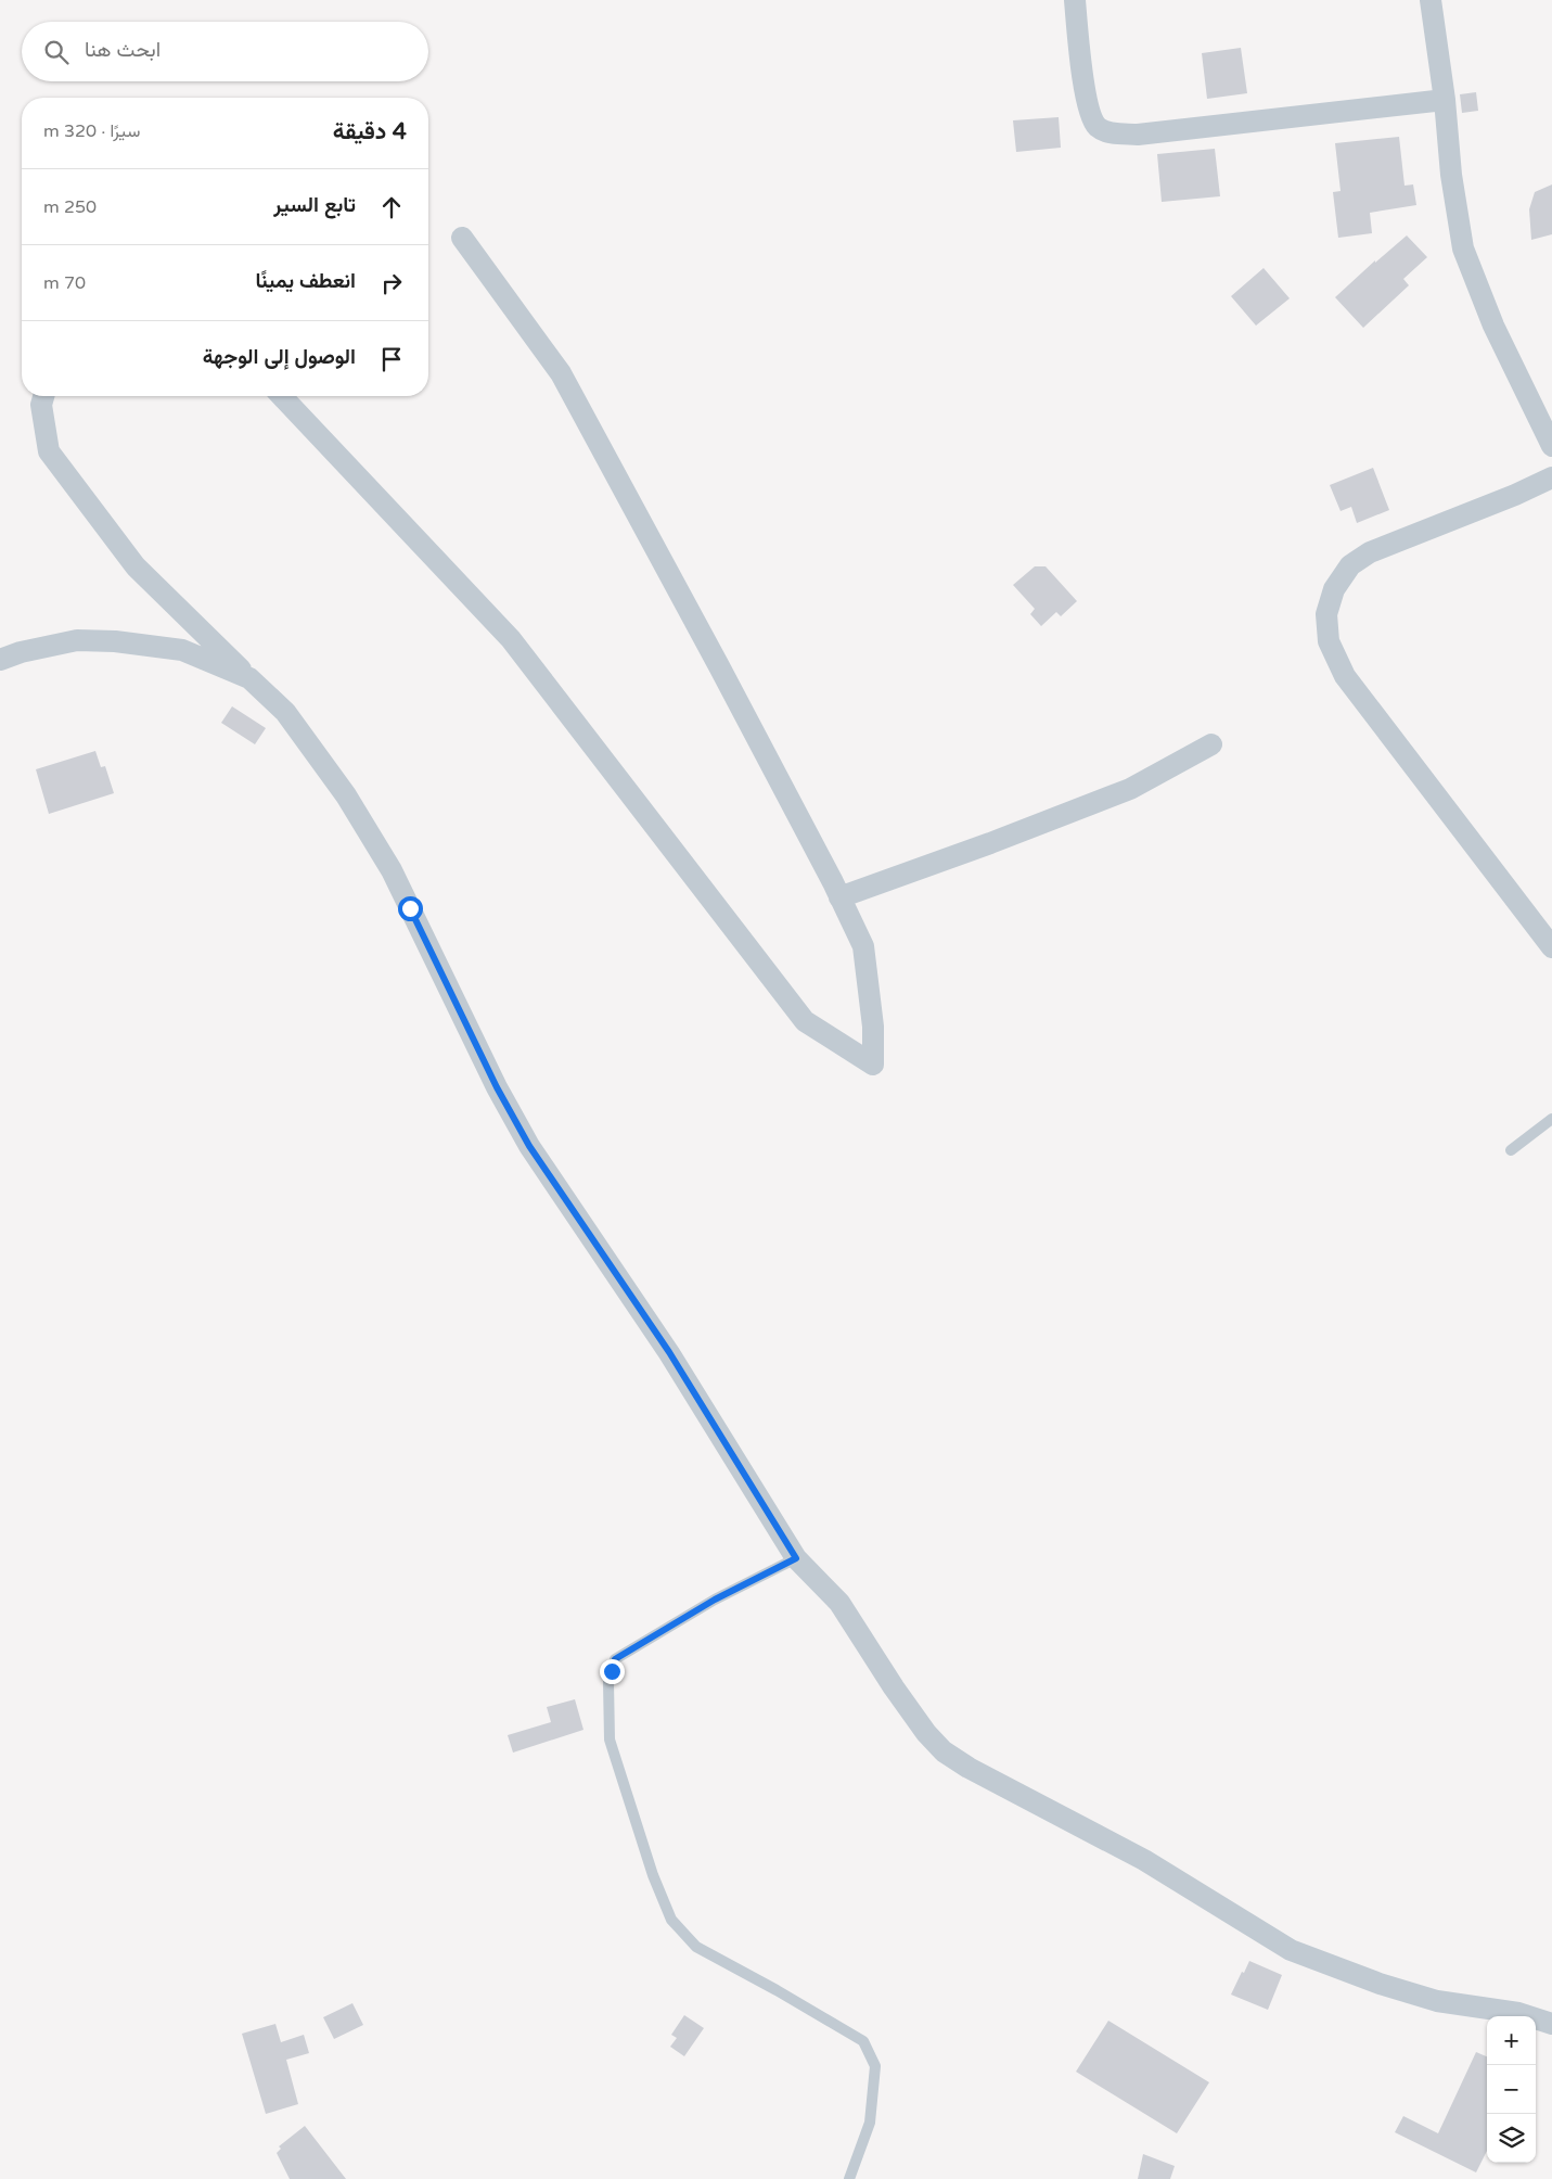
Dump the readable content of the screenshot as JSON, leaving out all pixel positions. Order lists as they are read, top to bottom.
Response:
{
  "page": {
    "search": "ابحث هنا",
    "heading": ["4 دقيقة", "سيرًا · 320 m"],
    "list": [
      ["تابع السير", "250 m"],
      ["انعطف يمينًا", "70 m"],
      "الوصول إلى الوجهة"
    ],
    "map_buttons": ["+", "−"]
  }
}
